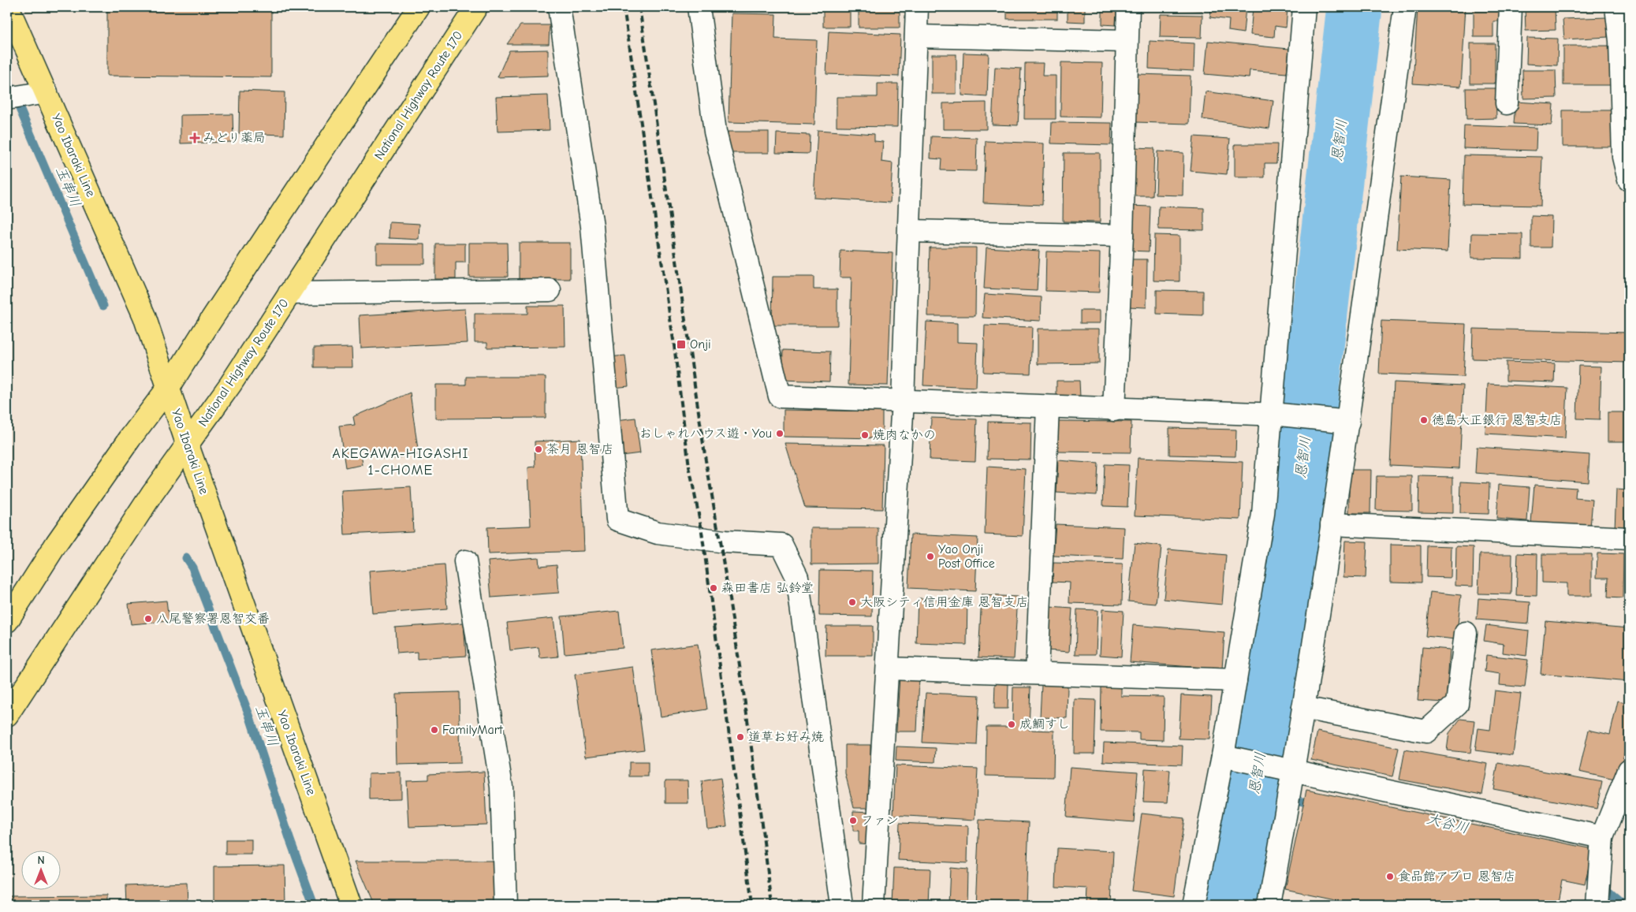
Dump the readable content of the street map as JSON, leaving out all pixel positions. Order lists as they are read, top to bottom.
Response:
{
  "streets": {
    "main road": ["National Highway Route 170", "Yao Ibaraki Line"]
  },
  "crossings": [
    ["National Highway Route 170", "Yao Ibaraki Line"]
  ],
  "districts": ["AKEGAWA-HIGASHI 1-CHOME"],
  "water": ["恩智川", "玉串川", "大谷川"],
  "places": {
    "health": ["みどり薬局"],
    "transit": ["Onji"],
    "other": [
      "徳島大正銀行 恩智支店",
      "おしゃれハウス遊・You",
      "焼肉なかの",
      "茶月 恩智店",
      "Yao Onji Post Office",
      "森田書店 弘鈴堂",
      "大阪シティ信用金庫 恩智支店",
      "八尾警察署恩智交番",
      "成鯛すし",
      "FamilyMart",
      "道草お好み焼",
      "ファン",
      "食品館アプロ 恩智店"
    ]
  },
  "north": "top"
}
